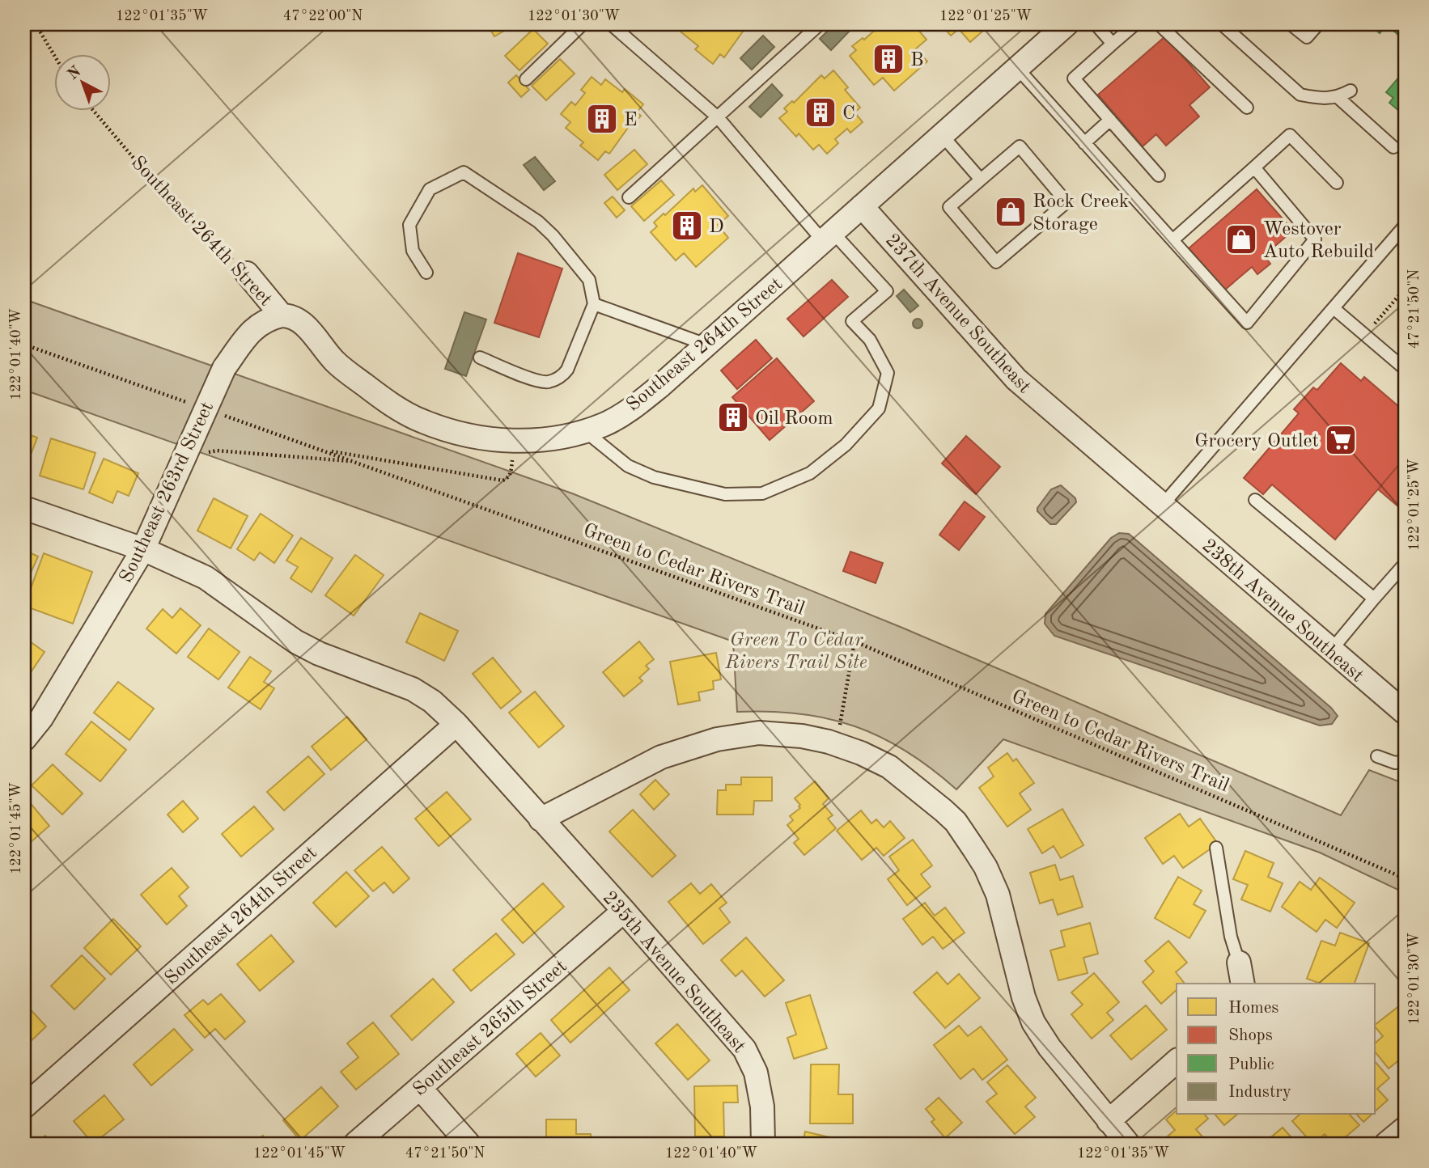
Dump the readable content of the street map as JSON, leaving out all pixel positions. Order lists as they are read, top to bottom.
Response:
{
  "streets": {
    "street": [
      "Southeast 264th Street",
      "237th Avenue Southeast",
      "Southeast 263rd Street",
      "238th Avenue Southeast",
      "235th Avenue Southeast",
      "Southeast 265th Street"
    ],
    "path": ["Green to Cedar Rivers Trail"]
  },
  "crossings": [
    ["Southeast 264th Street", "237th Avenue Southeast"],
    ["Southeast 264th Street", "Southeast 263rd Street"],
    ["Southeast 264th Street", "235th Avenue Southeast"],
    ["237th Avenue Southeast", "238th Avenue Southeast"],
    ["Southeast 263rd Street", "235th Avenue Southeast"],
    ["235th Avenue Southeast", "Southeast 265th Street"]
  ],
  "parks": ["Green To Cedar Rivers Trail Site"],
  "places": {
    "building": [
      "B",
      "C",
      "E",
      "D",
      "Oil Room"
    ],
    "shop": ["Rock Creek Storage", "Westover Auto Rebuild"],
    "supermarket": ["Grocery Outlet"]
  },
  "legend": [
    "Homes",
    "Shops",
    "Public",
    "Industry"
  ],
  "north": "top left",
  "coordinates": [
    "122°01'35\"W",
    "47°22'00\"N",
    "122°01'30\"W",
    "122°01'25\"W",
    "47°21'50\"N",
    "122°01'40\"W",
    "122°01'45\"W"
  ]
}
